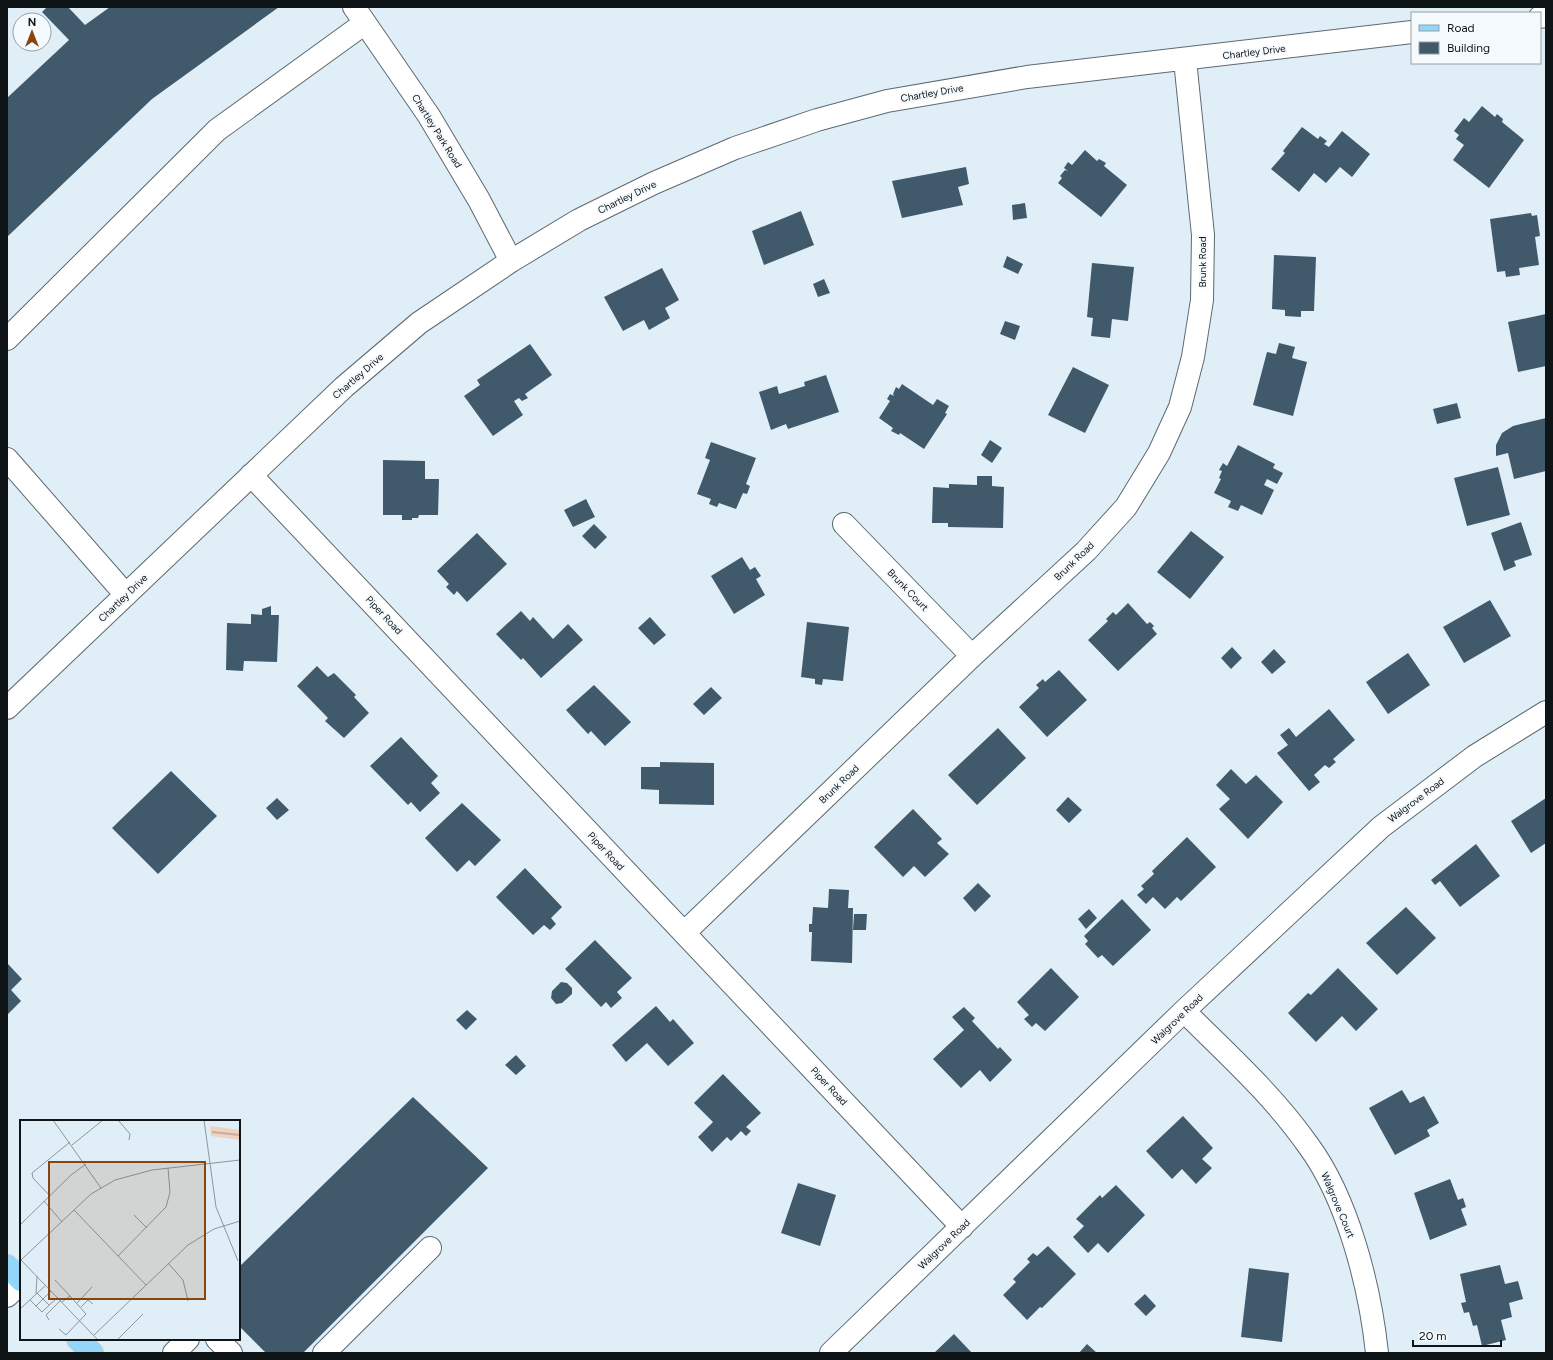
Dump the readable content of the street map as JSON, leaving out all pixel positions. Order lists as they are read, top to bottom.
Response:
{
  "streets": {
    "street": [
      "Chartley Drive",
      "Chartley Park Road",
      "Brunk Road",
      "Brunk Court",
      "Piper Road",
      "Walgrove Road",
      "Walgrove Court"
    ]
  },
  "crossings": [
    ["Chartley Drive", "Chartley Park Road"],
    ["Chartley Drive", "Brunk Road"],
    ["Chartley Drive", "Piper Road"],
    ["Brunk Road", "Brunk Court"],
    ["Brunk Road", "Piper Road"],
    ["Piper Road", "Walgrove Road"],
    ["Walgrove Road", "Walgrove Court"]
  ],
  "legend": ["Road", "Building"],
  "scale_bar": "20 m",
  "north": "top"
}
